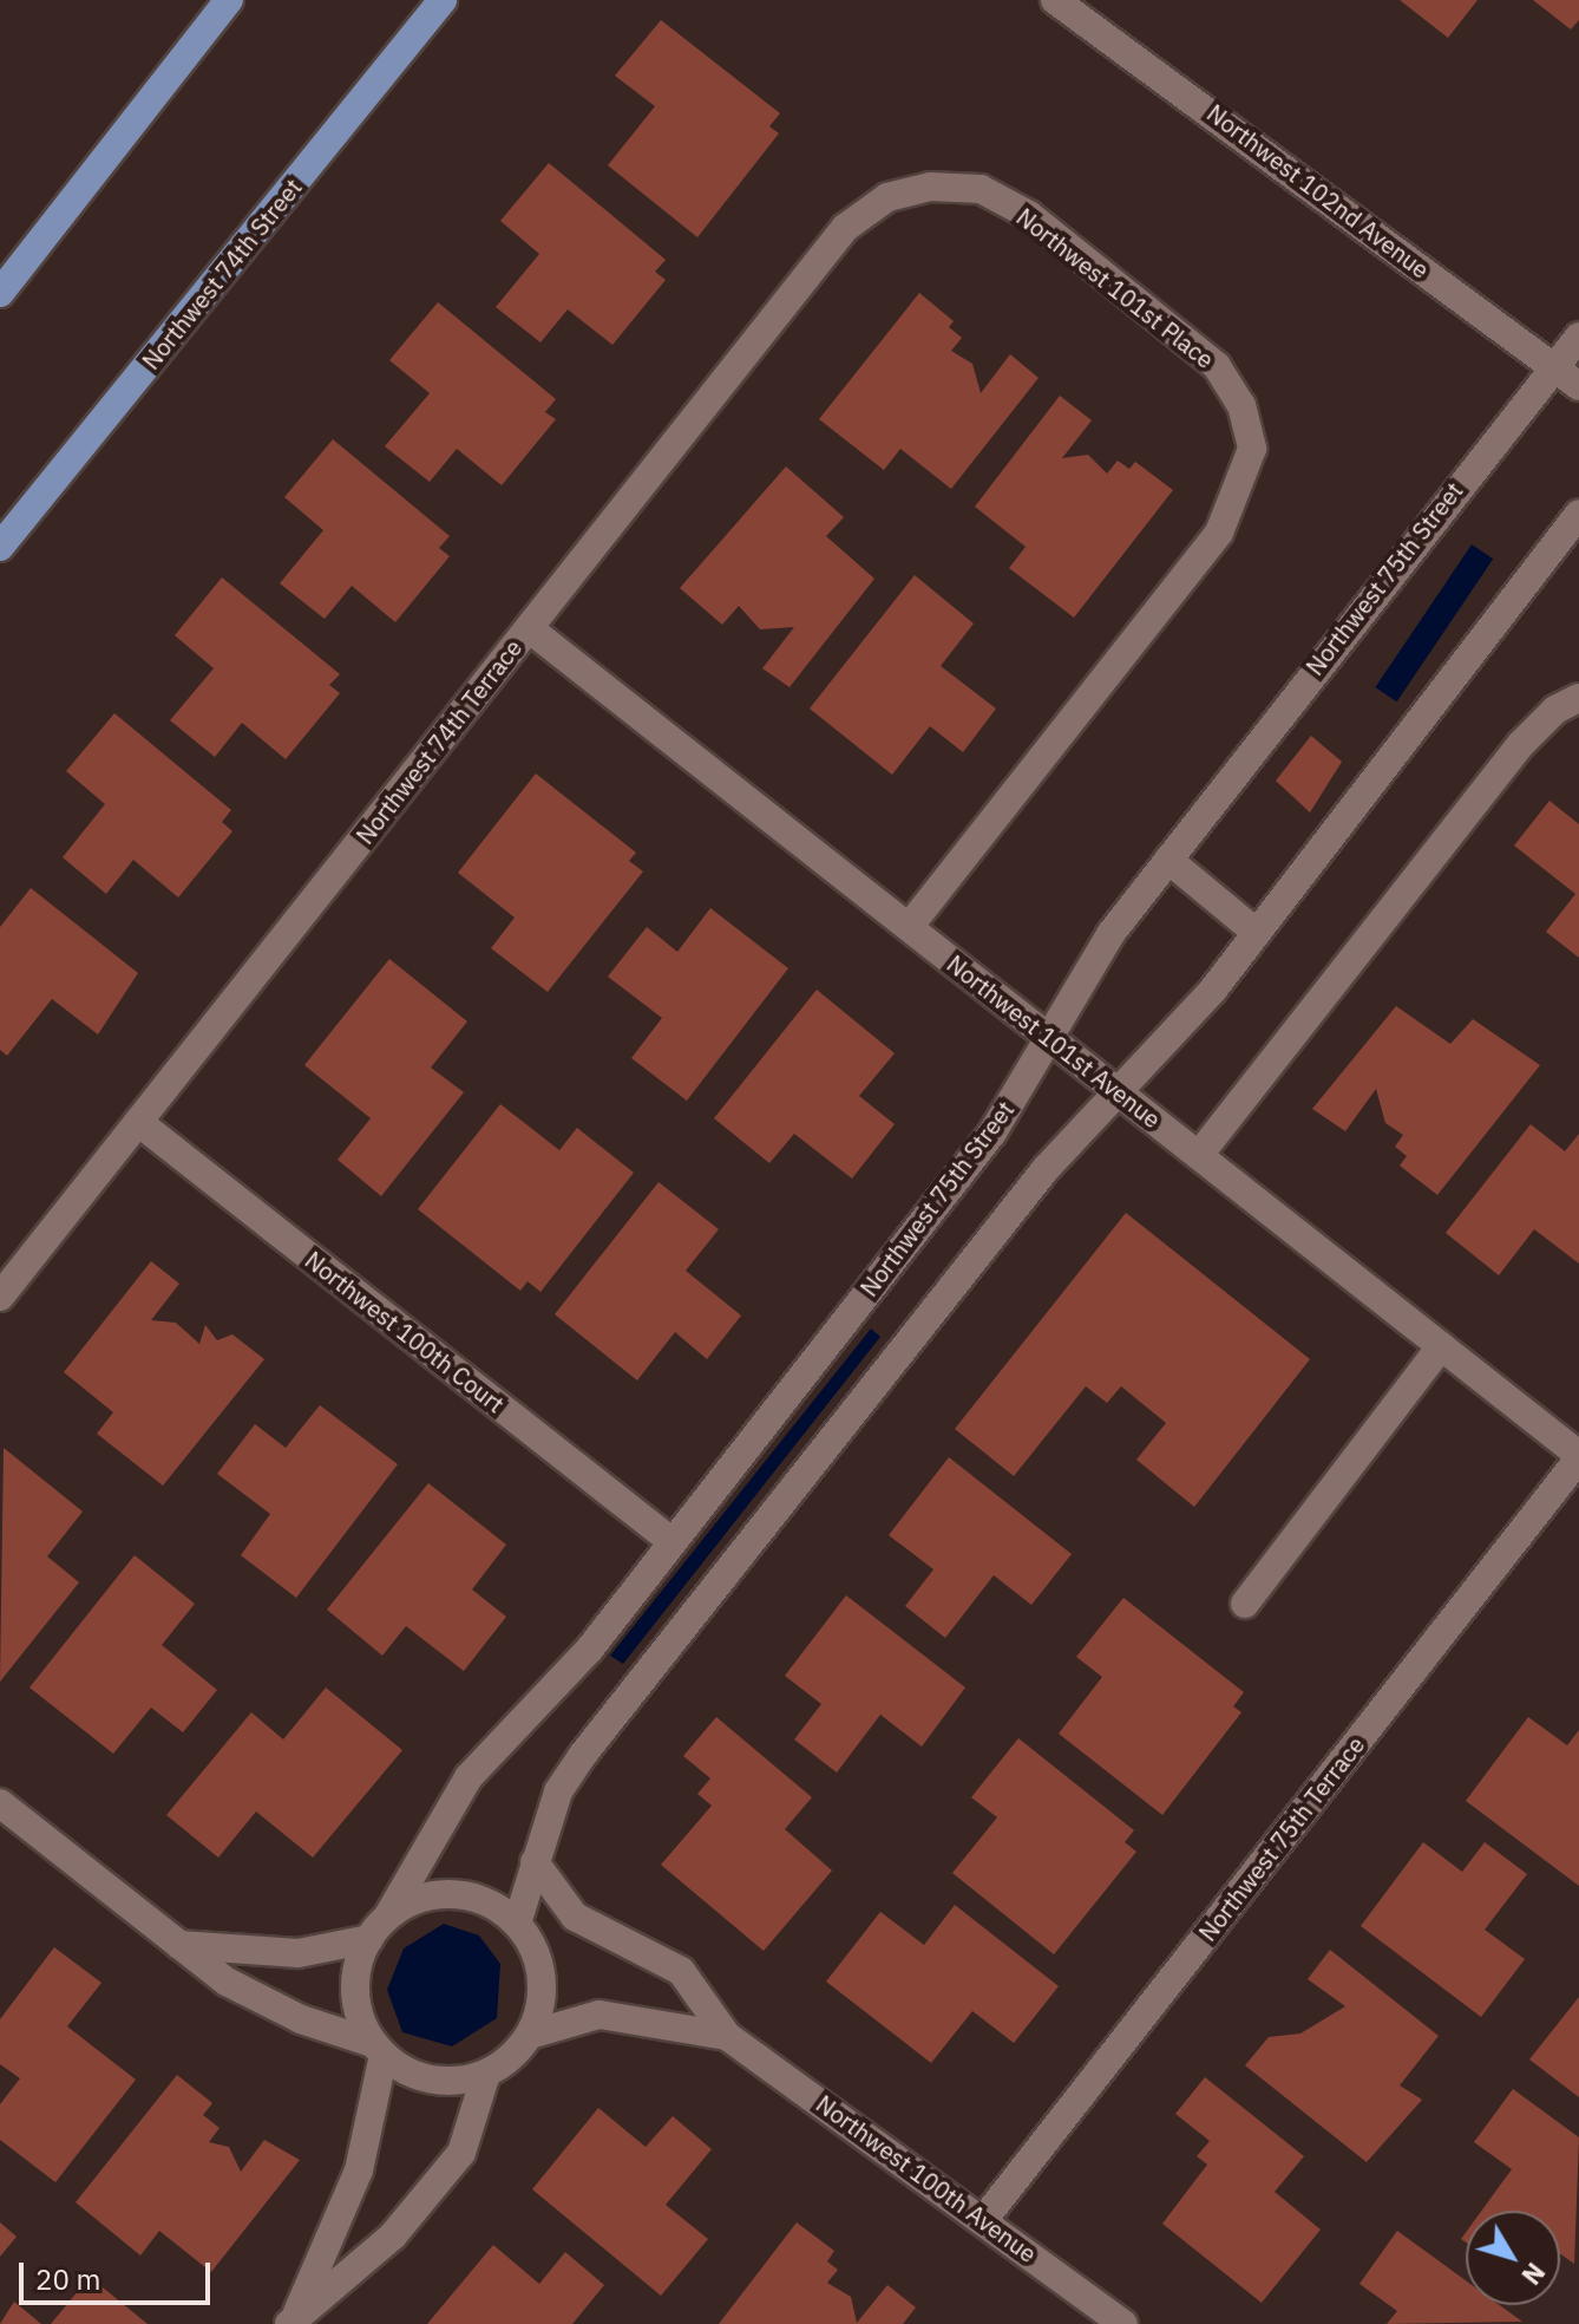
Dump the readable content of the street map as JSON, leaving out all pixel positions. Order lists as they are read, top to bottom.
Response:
{
  "streets": {
    "main road": ["Northwest 74th Street"],
    "street": [
      "Northwest 102nd Avenue",
      "Northwest 101st Place",
      "Northwest 75th Street",
      "Northwest 74th Terrace",
      "Northwest 101st Avenue",
      "Northwest 100th Court",
      "Northwest 75th Terrace",
      "Northwest 100th Avenue"
    ]
  },
  "crossings": [
    ["Northwest 102nd Avenue", "Northwest 75th Street"],
    ["Northwest 101st Place", "Northwest 74th Terrace"],
    ["Northwest 101st Place", "Northwest 101st Avenue"],
    ["Northwest 75th Street", "Northwest 101st Avenue"],
    ["Northwest 75th Street", "Northwest 100th Court"],
    ["Northwest 75th Street", "Northwest 100th Avenue"],
    ["Northwest 74th Terrace", "Northwest 101st Avenue"],
    ["Northwest 74th Terrace", "Northwest 100th Court"],
    ["Northwest 101st Avenue", "Northwest 75th Terrace"],
    ["Northwest 75th Terrace", "Northwest 100th Avenue"]
  ],
  "scale_bar": "20 m",
  "north": "bottom right"
}
